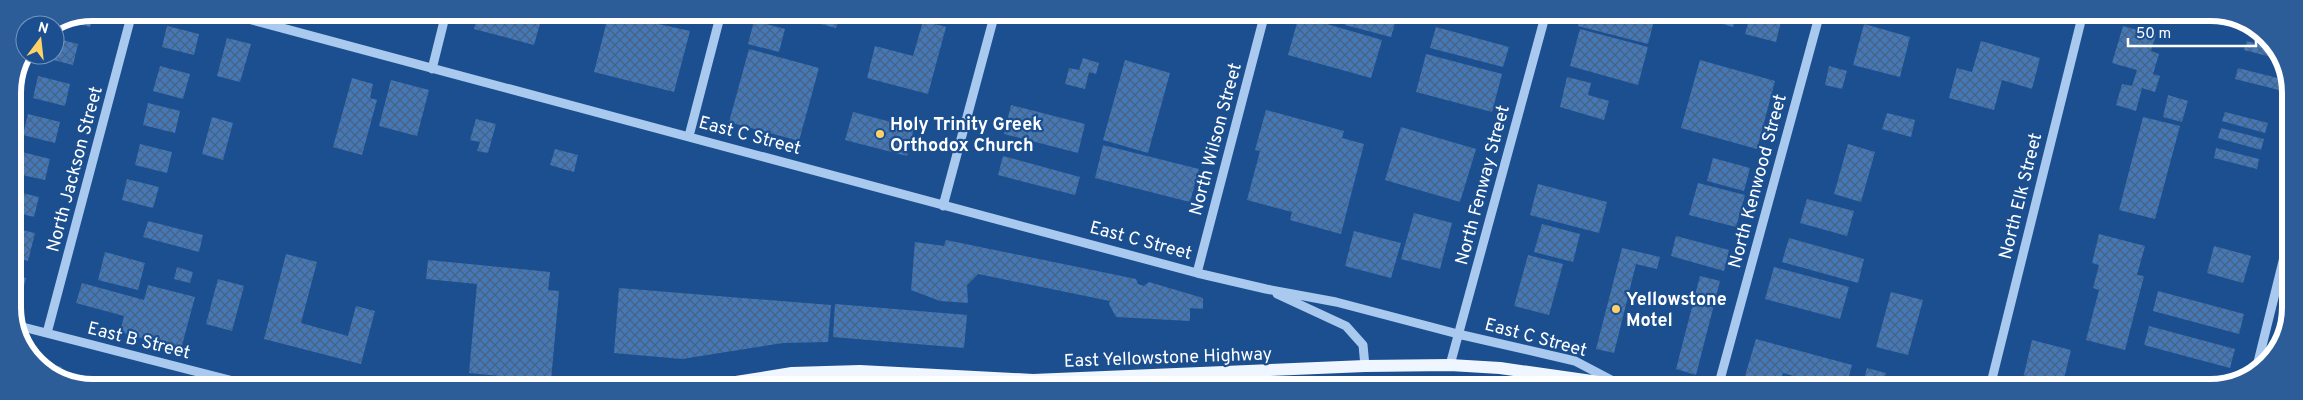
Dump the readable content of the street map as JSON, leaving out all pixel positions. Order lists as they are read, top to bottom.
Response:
{
  "streets": {
    "main road": ["East Yellowstone Highway"],
    "street": [
      "East C Street",
      "North Wilson Street",
      "North Jackson Street",
      "North Kenwood Street",
      "North Fenway Street",
      "North Elk Street",
      "East B Street"
    ]
  },
  "crossings": [
    ["East C Street", "North Wilson Street"],
    ["East C Street", "North Fenway Street"],
    ["East C Street", "East Yellowstone Highway"],
    ["North Jackson Street", "East B Street"],
    ["North Fenway Street", "East Yellowstone Highway"]
  ],
  "places": ["Holy Trinity Greek Orthodox Church", "Yellowstone Motel"],
  "scale_bar": "50 m",
  "north": "top"
}
